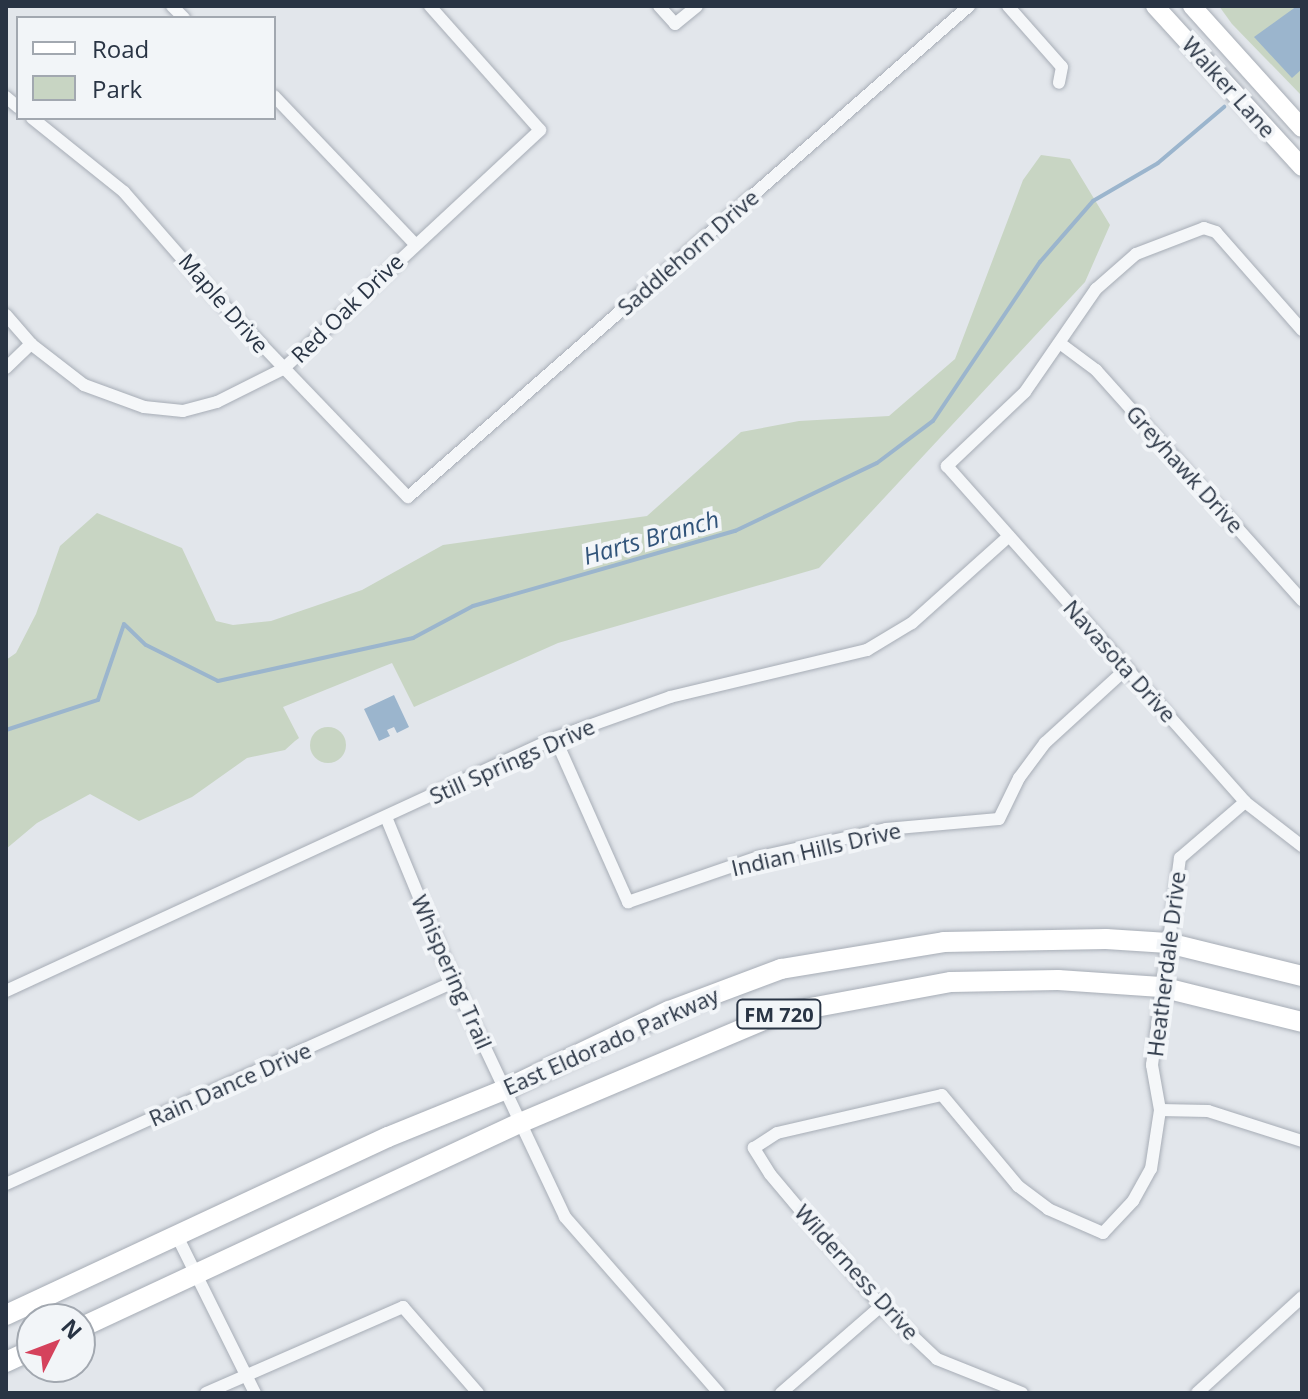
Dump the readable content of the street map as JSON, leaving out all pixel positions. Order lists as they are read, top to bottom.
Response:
{
  "streets": {
    "main road": ["FM 720", "East Eldorado Parkway"],
    "street": [
      "Walker Lane",
      "Saddlehorn Drive",
      "Maple Drive",
      "Red Oak Drive",
      "Greyhawk Drive",
      "Navasota Drive",
      "Still Springs Drive",
      "Indian Hills Drive",
      "Heatherdale Drive",
      "Whispering Trail",
      "Rain Dance Drive",
      "Wilderness Drive"
    ]
  },
  "crossings": [
    ["Saddlehorn Drive", "Maple Drive"],
    ["Maple Drive", "Red Oak Drive"],
    ["Greyhawk Drive", "Navasota Drive"],
    ["Navasota Drive", "Still Springs Drive"],
    ["Navasota Drive", "Indian Hills Drive"],
    ["Navasota Drive", "Heatherdale Drive"],
    ["Still Springs Drive", "Indian Hills Drive"],
    ["Still Springs Drive", "Whispering Trail"],
    ["Heatherdale Drive", "East Eldorado Parkway"],
    ["Heatherdale Drive", "Wilderness Drive"],
    ["Whispering Trail", "East Eldorado Parkway"],
    ["Whispering Trail", "Rain Dance Drive"]
  ],
  "water": ["Harts Branch"],
  "legend": ["Road", "Park"],
  "north": "top right"
}
